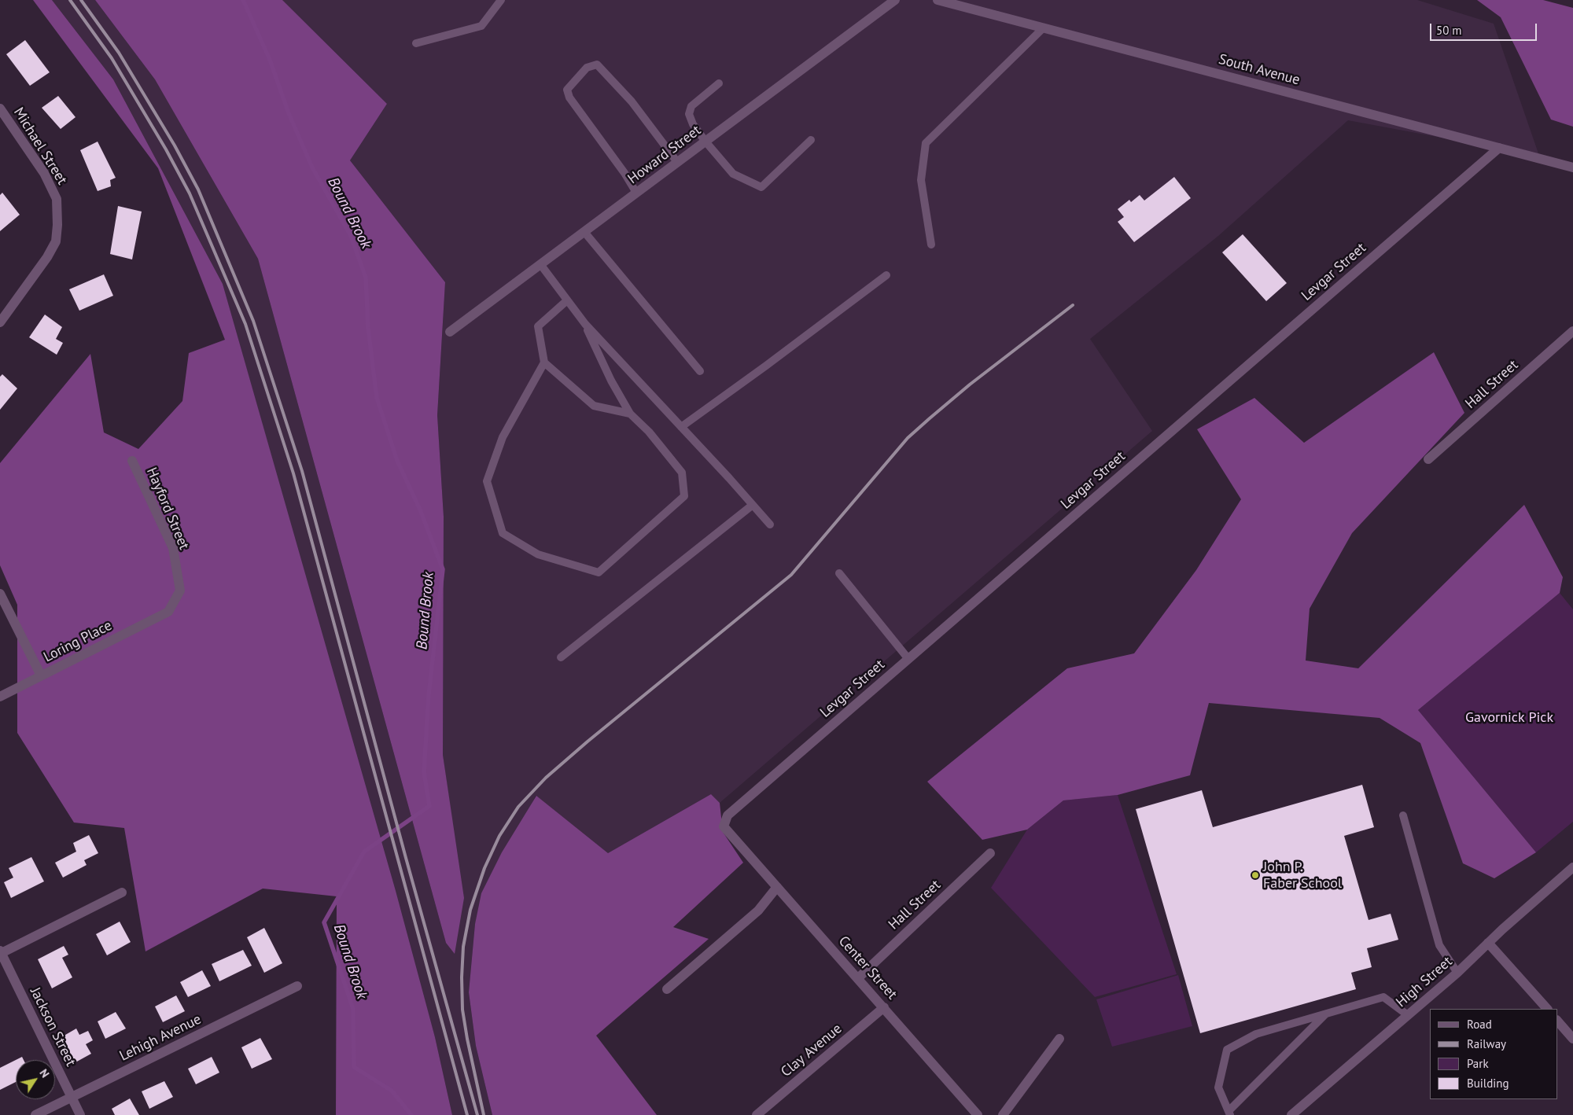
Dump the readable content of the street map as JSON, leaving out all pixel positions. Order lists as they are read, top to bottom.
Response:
{
  "streets": {
    "street": [
      "South Avenue",
      "Michael Street",
      "Howard Street",
      "Levgar Street",
      "Hall Street",
      "Hayford Street",
      "Loring Place",
      "Center Street",
      "High Street",
      "Jackson Street",
      "Lehigh Avenue",
      "Clay Avenue"
    ]
  },
  "crossings": [
    ["South Avenue", "Levgar Street"],
    ["Levgar Street", "Center Street"],
    ["Hall Street", "Center Street"],
    ["Hayford Street", "Loring Place"],
    ["Center Street", "Clay Avenue"],
    ["Jackson Street", "Lehigh Avenue"]
  ],
  "water": ["Bound Brook"],
  "parks": ["Gavornick Pick"],
  "places": ["John P. Faber School"],
  "legend": [
    "Road",
    "Railway",
    "Park",
    "Building"
  ],
  "scale_bar": "50 m",
  "north": "top right"
}
